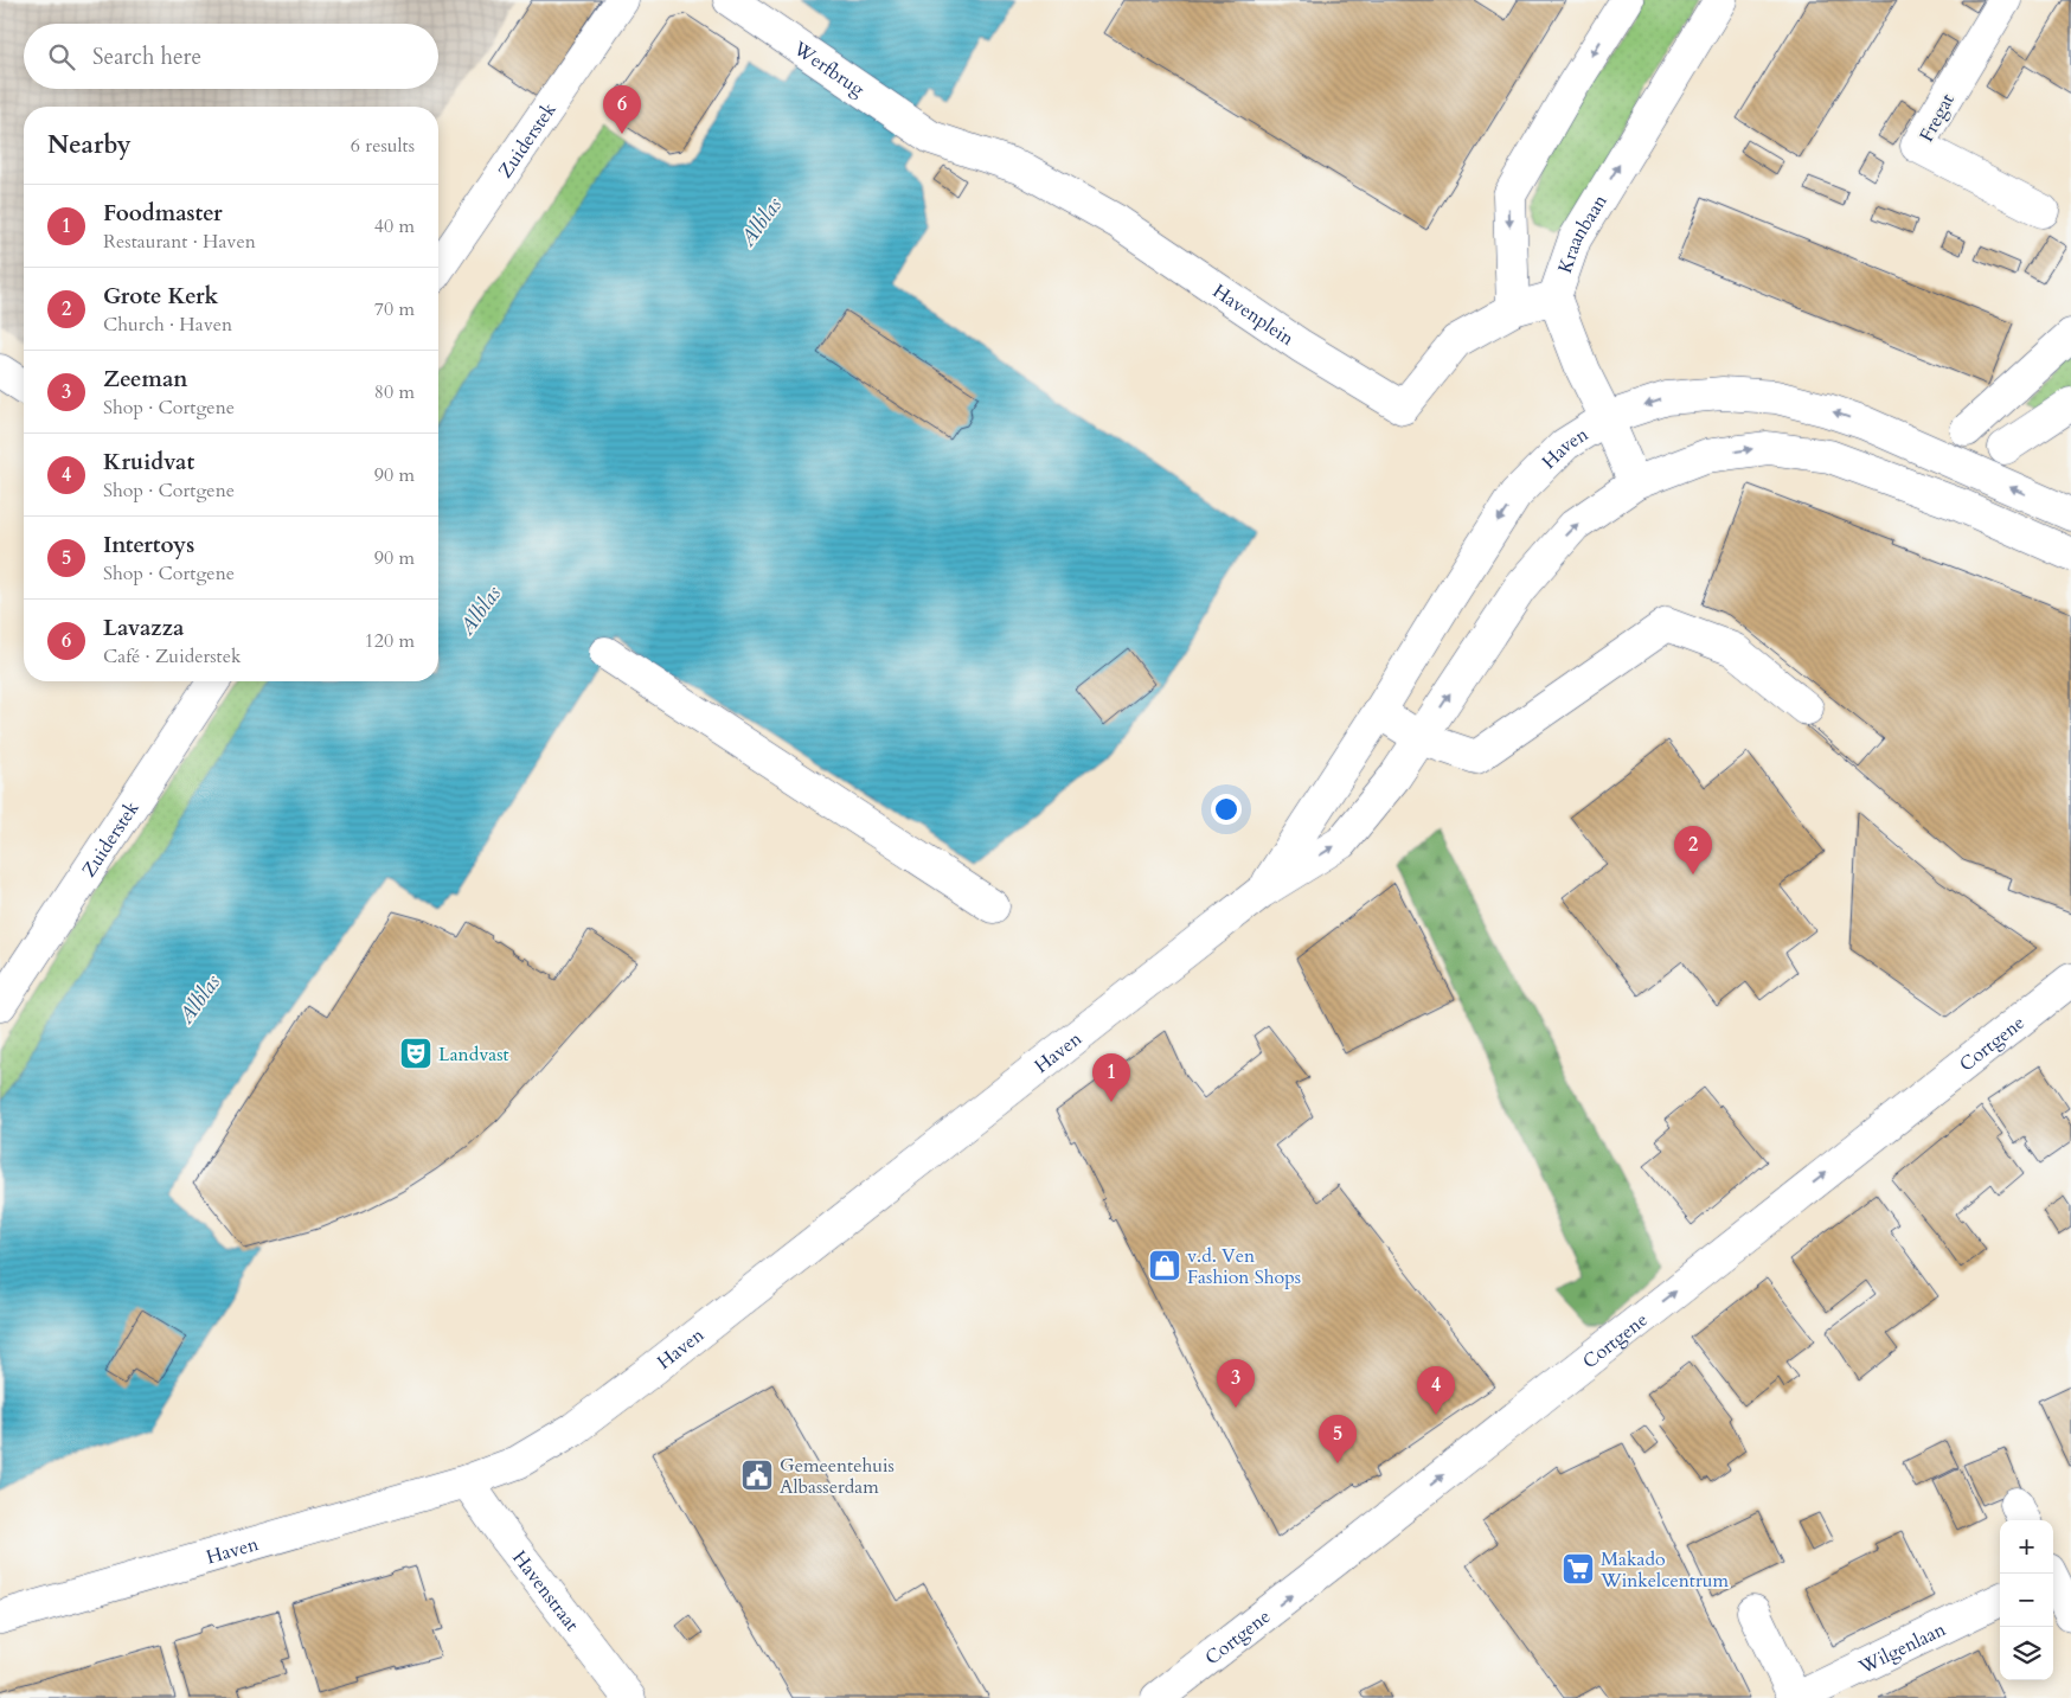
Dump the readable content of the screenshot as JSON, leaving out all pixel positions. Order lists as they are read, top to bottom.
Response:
{
  "streets": {
    "street": [
      "Werfbrug",
      "Fregat",
      "Zuiderstek",
      "Kraanbaan",
      "Havenplein",
      "Haven",
      "Cortgene",
      "Havenstraat",
      "Wilgenlaan"
    ]
  },
  "crossings": [
    ["Werfbrug", "Havenplein"],
    ["Kraanbaan", "Havenplein"],
    ["Kraanbaan", "Haven"],
    ["Haven", "Havenstraat"]
  ],
  "one_way": ["Cortgene"],
  "water": ["Alblas"],
  "places": {
    "theatre": ["Landvast"],
    "shop": ["v.d. Ven Fashion Shops"],
    "public building": ["Gemeentehuis Albasserdam"],
    "supermarket": ["Makado Winkelcentrum"]
  },
  "page": {
    "search": "Search here",
    "pins": [
      "6",
      "2",
      "1",
      "3",
      "4",
      "5"
    ],
    "heading": ["Nearby", "6 results"],
    "list": [
      {
        "mark": "1",
        "name": "Foodmaster",
        "note": "Restaurant · Haven",
        "value": "40 m"
      },
      {
        "mark": "2",
        "name": "Grote Kerk",
        "note": "Church · Haven",
        "value": "70 m"
      },
      {
        "mark": "3",
        "name": "Zeeman",
        "note": "Shop · Cortgene",
        "value": "80 m"
      },
      {
        "mark": "4",
        "name": "Kruidvat",
        "note": "Shop · Cortgene",
        "value": "90 m"
      },
      {
        "mark": "5",
        "name": "Intertoys",
        "note": "Shop · Cortgene",
        "value": "90 m"
      },
      {
        "mark": "6",
        "name": "Lavazza",
        "note": "Café · Zuiderstek",
        "value": "120 m"
      }
    ],
    "map_buttons": ["+", "−"]
  }
}
